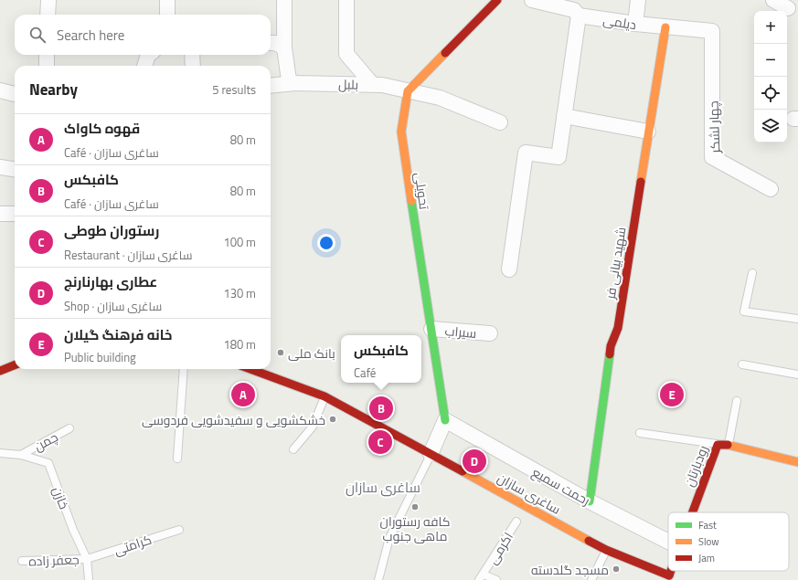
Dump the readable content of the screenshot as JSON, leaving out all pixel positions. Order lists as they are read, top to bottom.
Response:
{
  "streets": {
    "street": [
      "دیلمی",
      "بلبل",
      "چهار لشکر",
      "تحویلی",
      "شهید بیانی فر",
      "سیراب",
      "رودبارتان",
      "رحمت سمیع",
      "ساغری سازان"
    ],
    "lane": [
      "چمن",
      "خازن",
      "کرامتی",
      "اکرمی",
      "جعفر زاده"
    ]
  },
  "crossings": [
    ["دیلمی", "چهار لشکر"],
    ["دیلمی", "شهید بیانی فر"],
    ["بلبل", "تحویلی"],
    ["تحویلی", "سیراب"],
    ["تحویلی", "رحمت سمیع"],
    ["شهید بیانی فر", "رحمت سمیع"],
    ["چمن", "خازن"],
    ["خازن", "کرامتی"],
    ["خازن", "جعفر زاده"],
    ["کرامتی", "جعفر زاده"]
  ],
  "districts": ["ساغری سازان"],
  "places": [
    "بانک ملی",
    "خشکشویی و سفیدشویی فردوسی",
    "کافه رستوران ماهی جنوب",
    "مسجد گلدسته"
  ],
  "legend": ["Fast", "Slow", "Jam"],
  "page": {
    "map_buttons": ["+", "−"],
    "search": "Search here",
    "heading": ["Nearby", "5 results"],
    "list": [
      {
        "mark": "A",
        "name": "قهوه کاواک",
        "note": "Café · ساغری سازان",
        "value": "80 m"
      },
      {
        "mark": "B",
        "name": "کافبکس",
        "note": "Café · ساغری سازان",
        "value": "80 m"
      },
      {
        "mark": "C",
        "name": "رستوران طوطی",
        "note": "Restaurant · ساغری سازان",
        "value": "100 m"
      },
      {
        "mark": "D",
        "name": "عطاری بهارنارنج",
        "note": "Shop · ساغری سازان",
        "value": "130 m"
      },
      {
        "mark": "E",
        "name": "خانه فرهنگ گیلان",
        "note": "Public building",
        "value": "180 m"
      }
    ],
    "popup": ["کافبکس", "Café"],
    "pins": [
      "A",
      "E",
      "B",
      "C",
      "D"
    ]
  }
}
